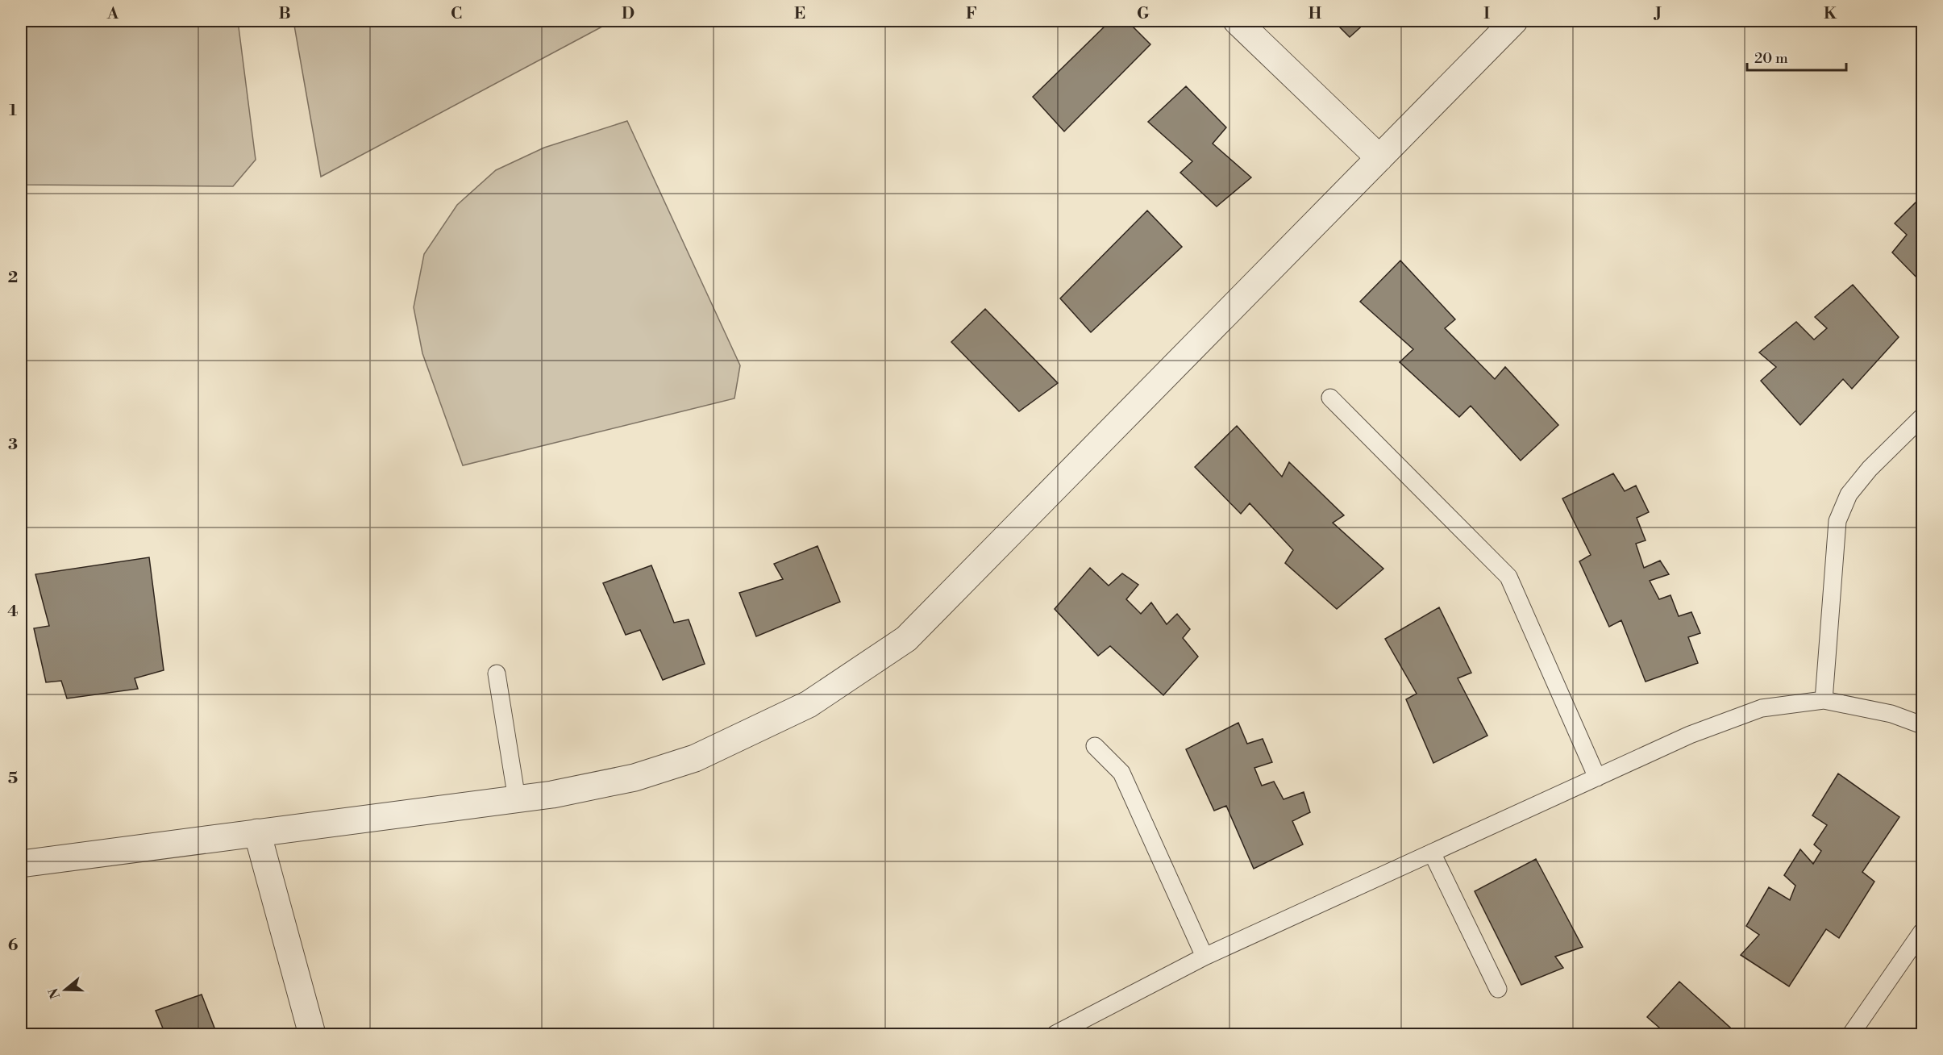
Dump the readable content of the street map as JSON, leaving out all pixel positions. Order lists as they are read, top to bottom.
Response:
{
  "scale_bar": "20 m",
  "north": "left",
  "grid": {
    "columns": [
      "A",
      "B",
      "C",
      "D",
      "E",
      "F",
      "G",
      "H",
      "I",
      "J",
      "K"
    ],
    "rows": [
      "1",
      "2",
      "3",
      "4",
      "5",
      "6"
    ]
  }
}
